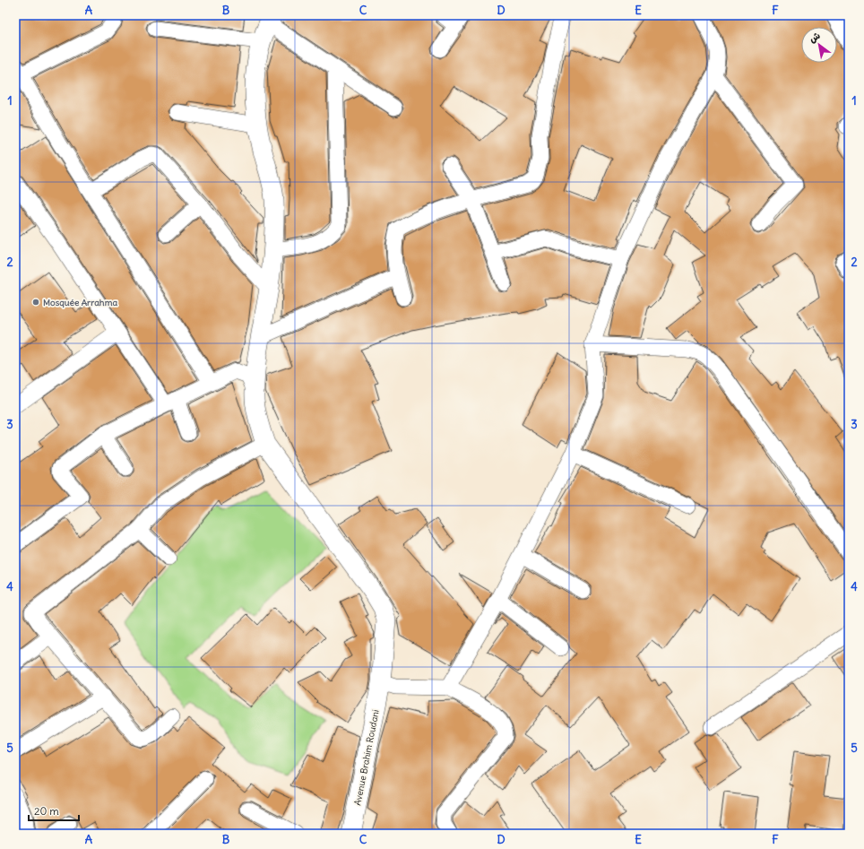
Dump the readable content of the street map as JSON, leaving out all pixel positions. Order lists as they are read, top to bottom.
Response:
{
  "streets": {
    "street": ["Avenue Brahim Roudani"]
  },
  "places": ["Mosquée Arrahma"],
  "scale_bar": "20 m",
  "north": "top left",
  "grid": {
    "columns": [
      "A",
      "B",
      "C",
      "D",
      "E",
      "F"
    ],
    "rows": [
      "1",
      "2",
      "3",
      "4",
      "5"
    ]
  }
}
